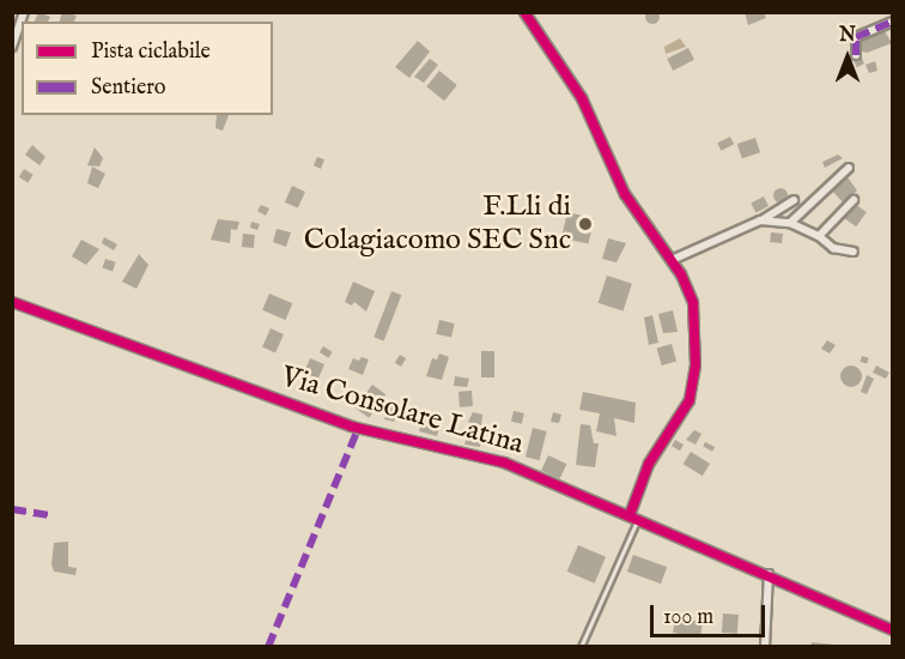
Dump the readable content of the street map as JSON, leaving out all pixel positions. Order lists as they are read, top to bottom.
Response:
{
  "streets": {
    "street": ["Via Consolare Latina"]
  },
  "places": ["F.Lli di Colagiacomo SEC Snc"],
  "legend": ["Pista ciclabile", "Sentiero"],
  "scale_bar": "100 m",
  "north": "top"
}
